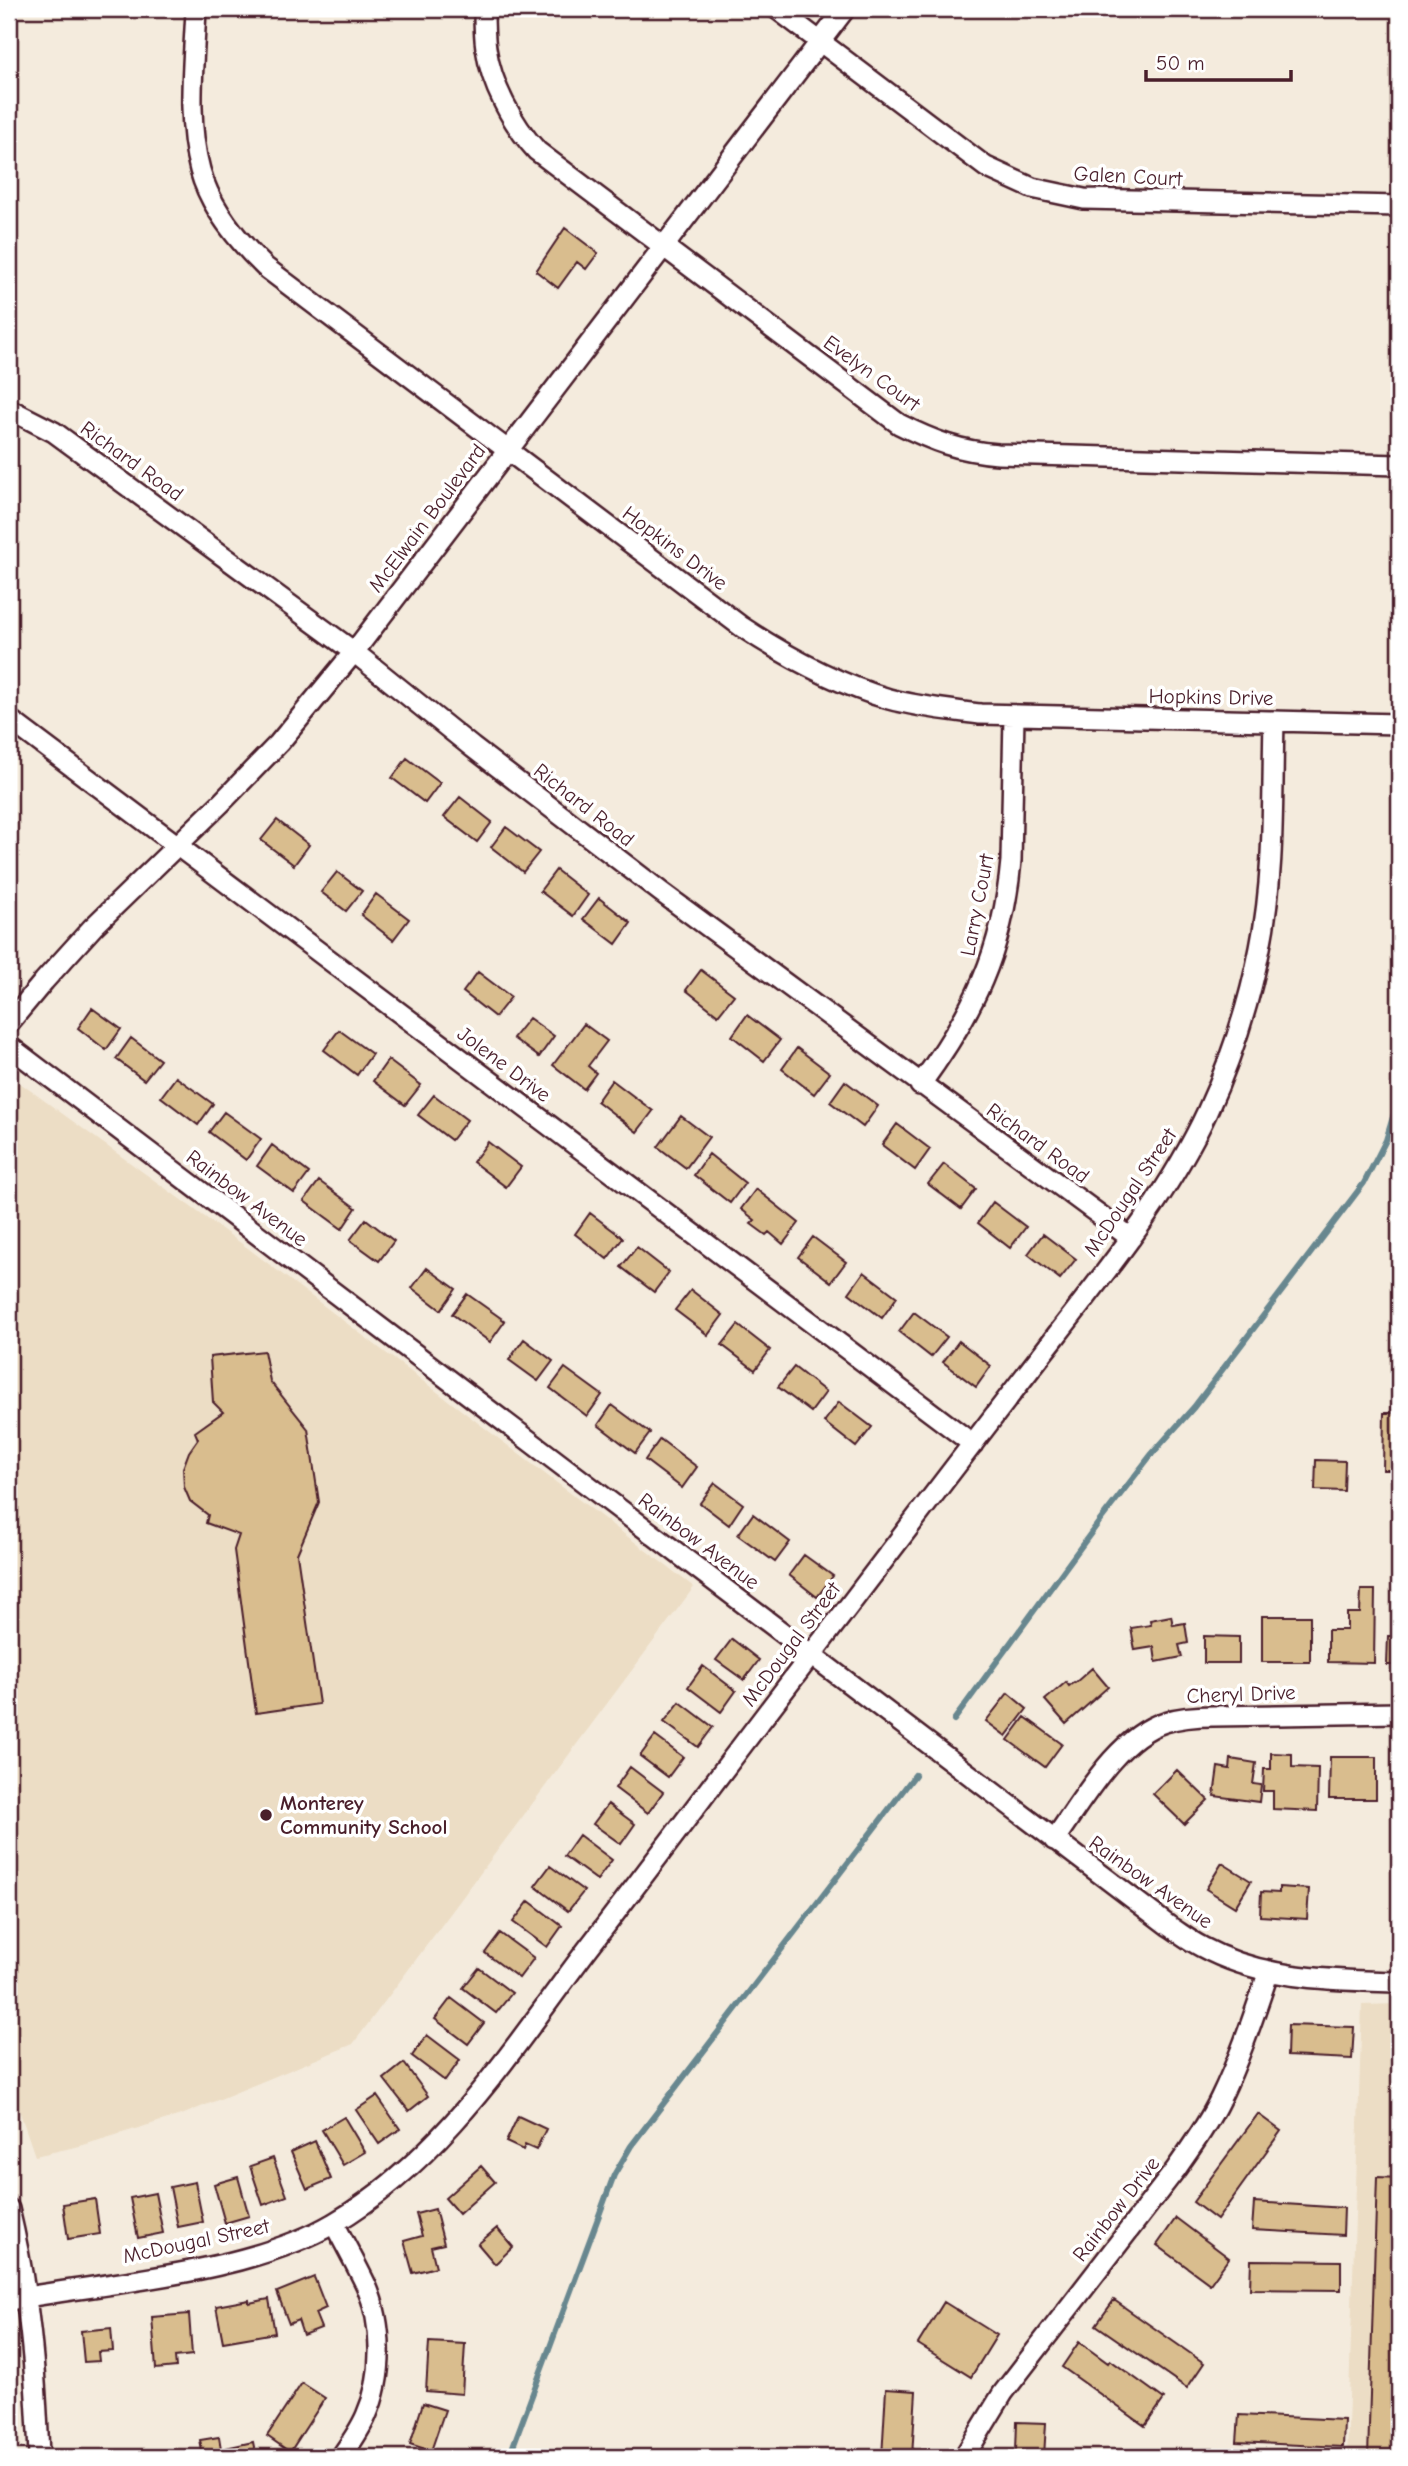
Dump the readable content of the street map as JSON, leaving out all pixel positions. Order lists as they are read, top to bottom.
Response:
{
  "streets": {
    "street": [
      "Galen Court",
      "Evelyn Court",
      "Richard Road",
      "McElwain Boulevard",
      "Hopkins Drive",
      "Larry Court",
      "Jolene Drive",
      "McDougal Street",
      "Rainbow Avenue",
      "Cheryl Drive",
      "Rainbow Drive"
    ]
  },
  "crossings": [
    ["Galen Court", "McElwain Boulevard"],
    ["Evelyn Court", "McElwain Boulevard"],
    ["Richard Road", "McElwain Boulevard"],
    ["Richard Road", "Larry Court"],
    ["Richard Road", "McDougal Street"],
    ["McElwain Boulevard", "Hopkins Drive"],
    ["McElwain Boulevard", "Jolene Drive"],
    ["Hopkins Drive", "Larry Court"],
    ["Hopkins Drive", "McDougal Street"],
    ["Jolene Drive", "McDougal Street"],
    ["McDougal Street", "Rainbow Avenue"],
    ["Rainbow Avenue", "Cheryl Drive"],
    ["Rainbow Avenue", "Rainbow Drive"]
  ],
  "places": ["Monterey Community School"],
  "scale_bar": "50 m"
}
